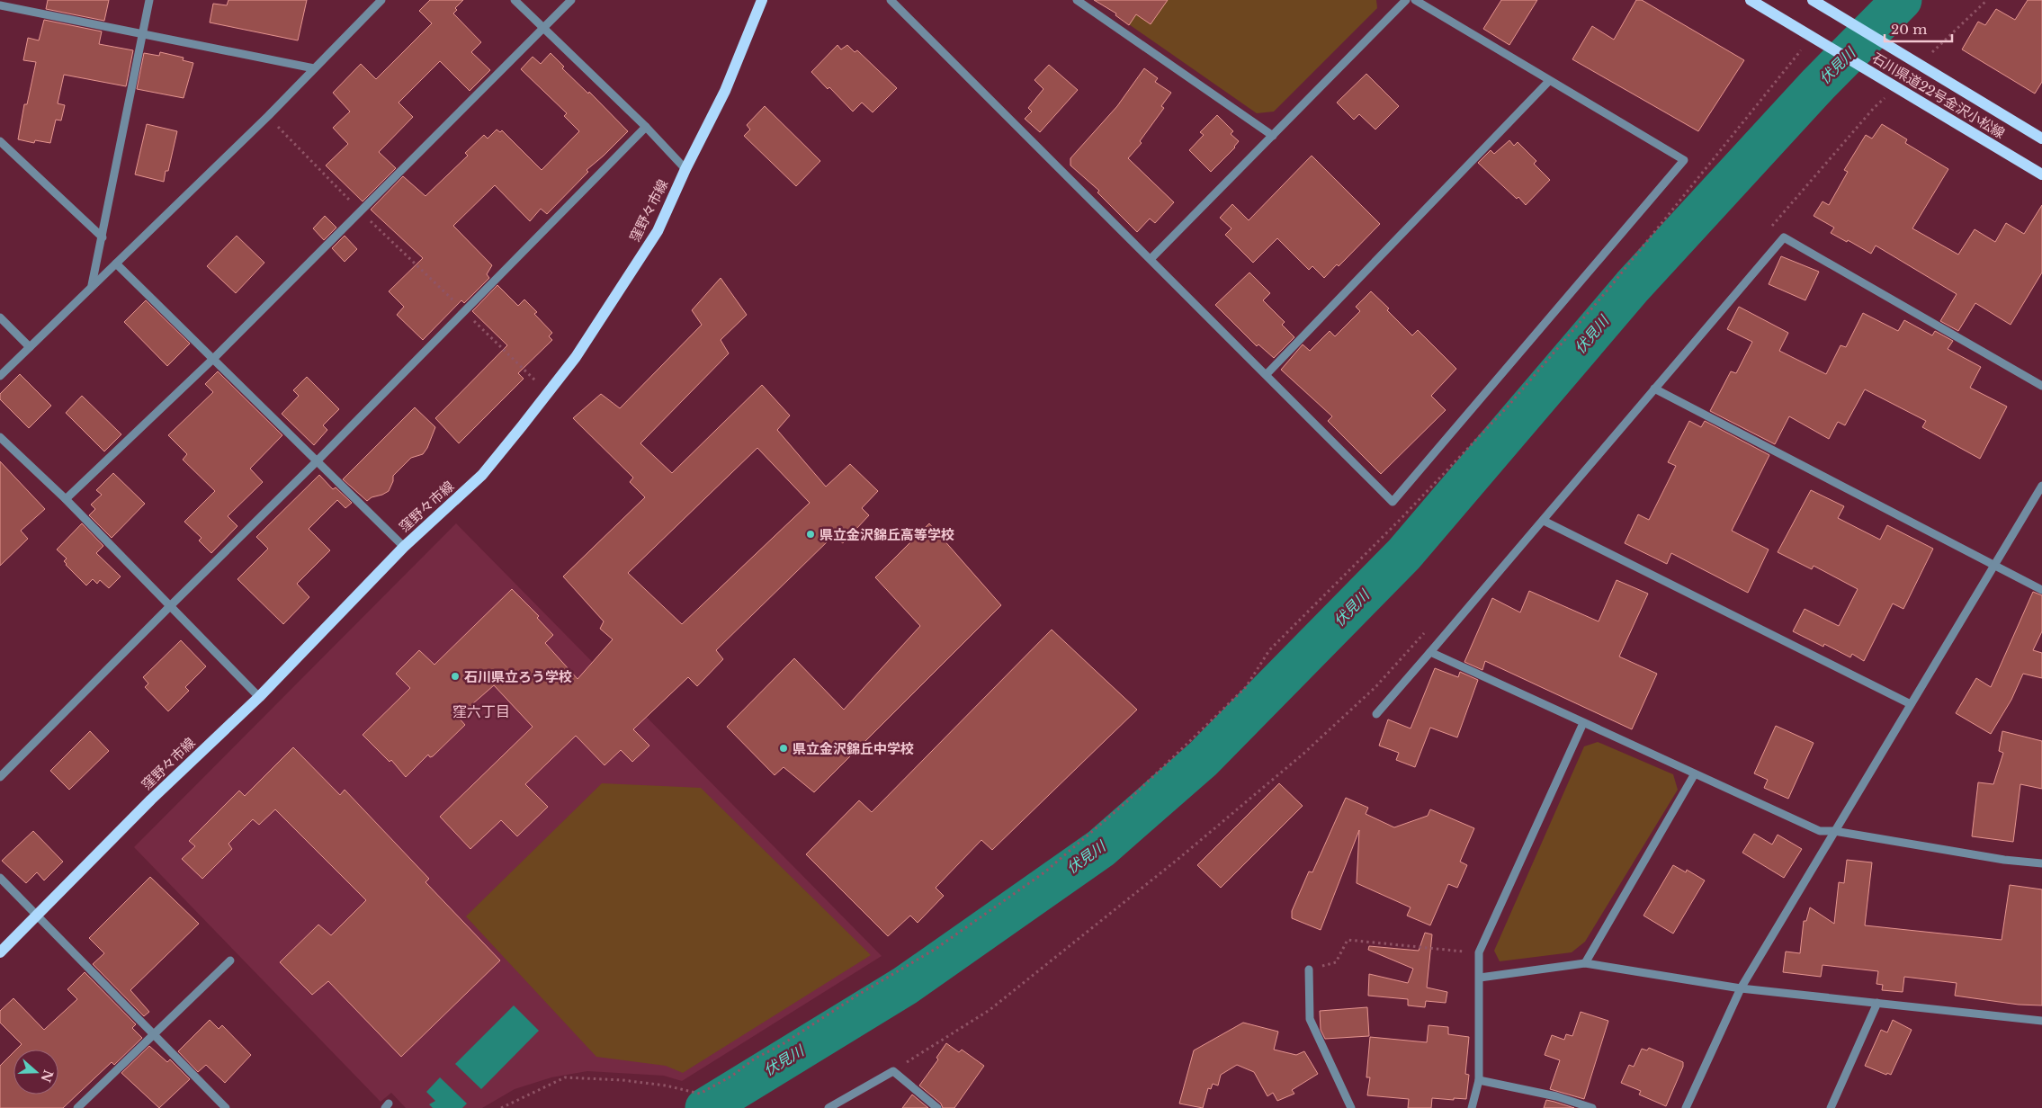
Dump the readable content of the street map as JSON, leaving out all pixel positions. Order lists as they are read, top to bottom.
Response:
{
  "streets": {
    "main road": ["石川県道22号金沢小松線", "窪野々市線"]
  },
  "districts": ["窪六丁目"],
  "water": ["伏見川"],
  "places": ["県立金沢錦丘高等学校", "石川県立ろう学校", "県立金沢錦丘中学校"],
  "scale_bar": "20 m",
  "north": "right"
}
